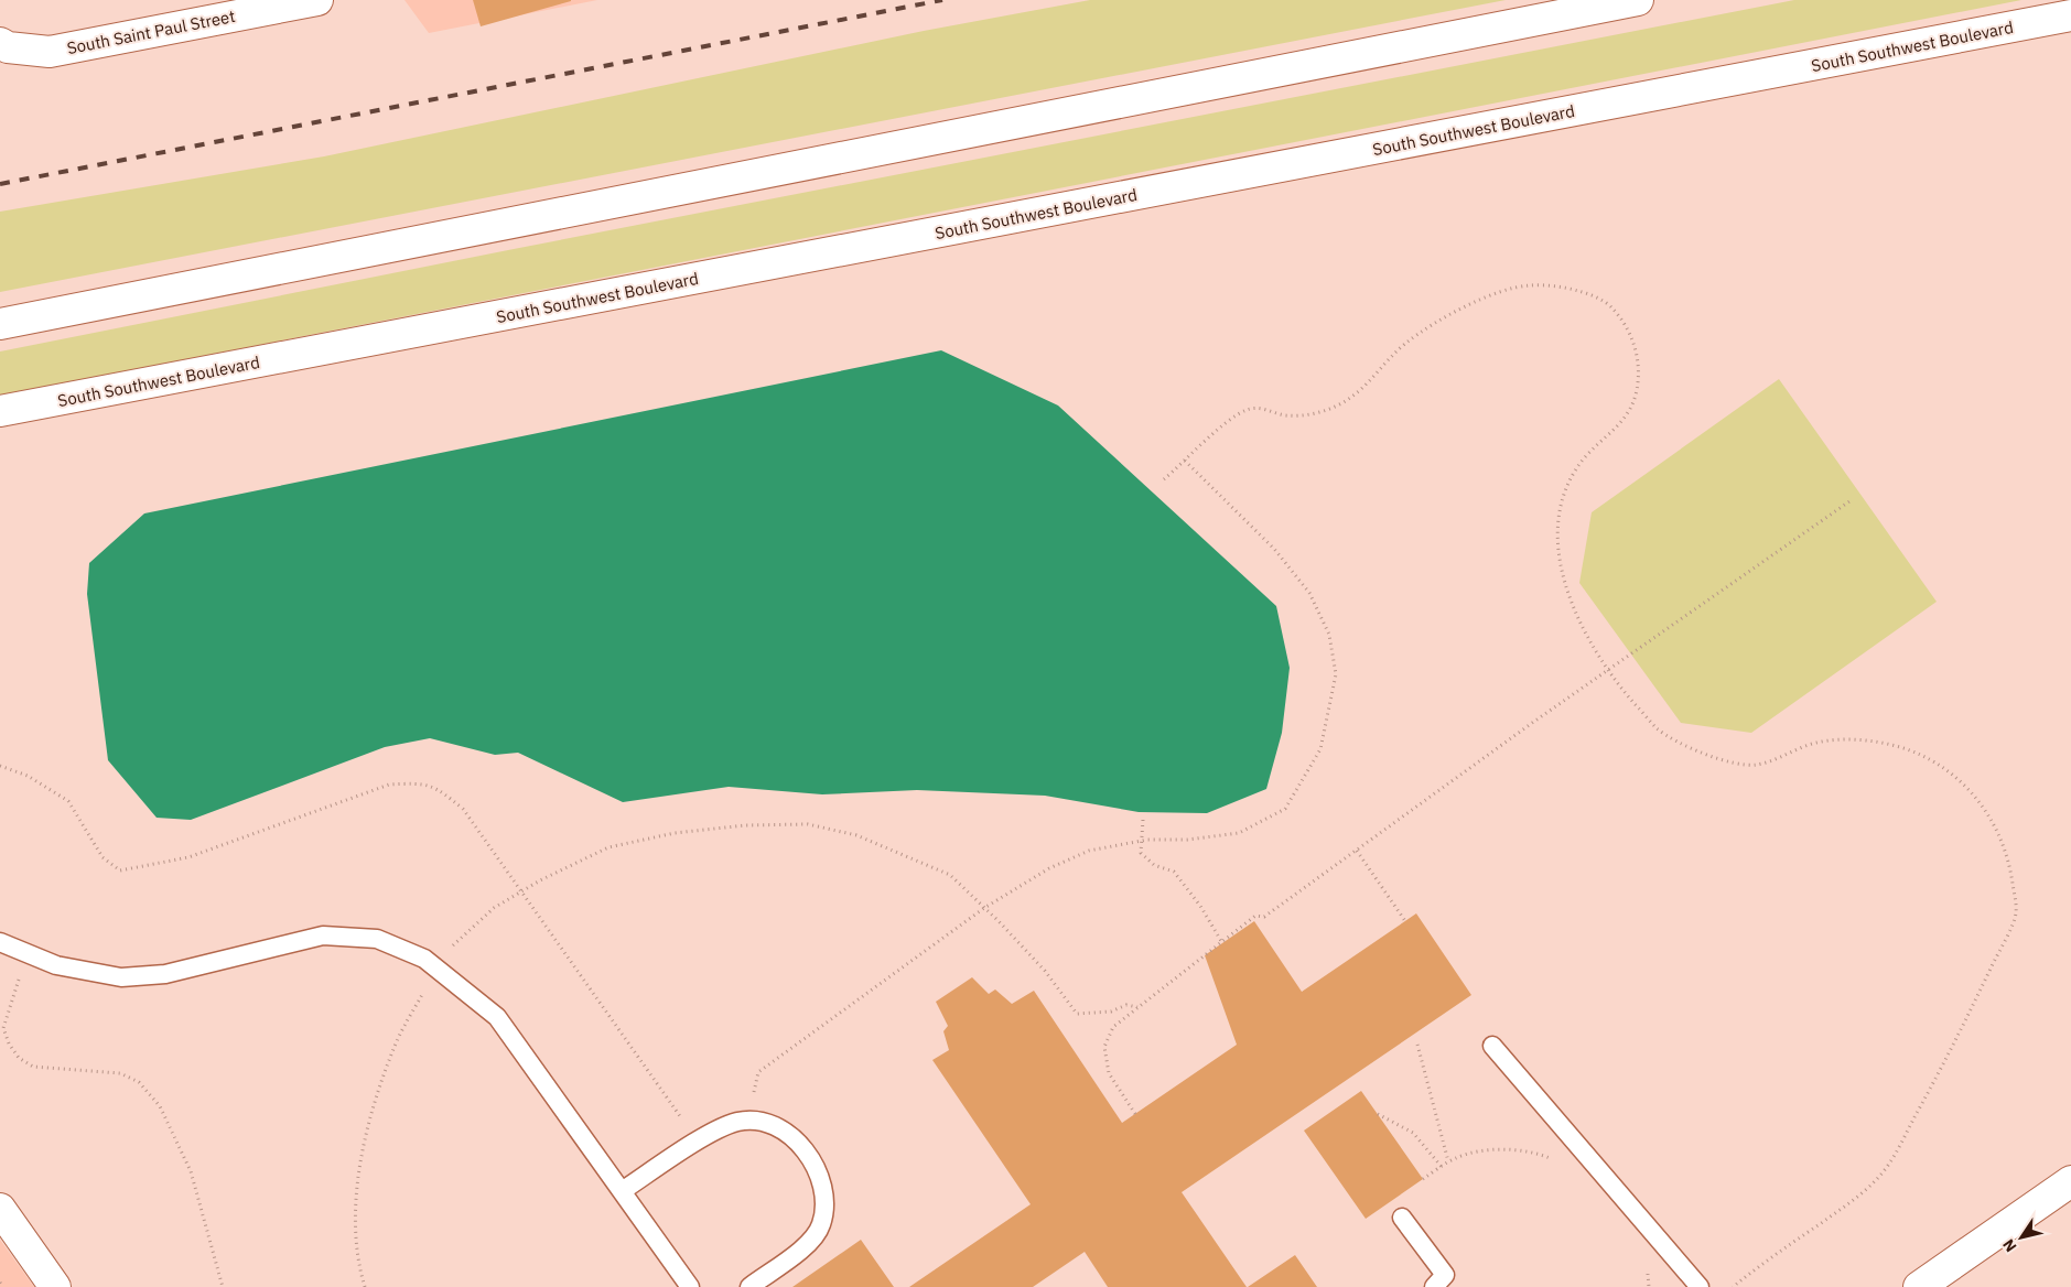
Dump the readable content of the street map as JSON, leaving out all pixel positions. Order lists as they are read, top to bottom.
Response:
{
  "streets": {
    "main road": ["South Saint Paul Street", "South Southwest Boulevard"]
  },
  "north": "bottom left"
}
